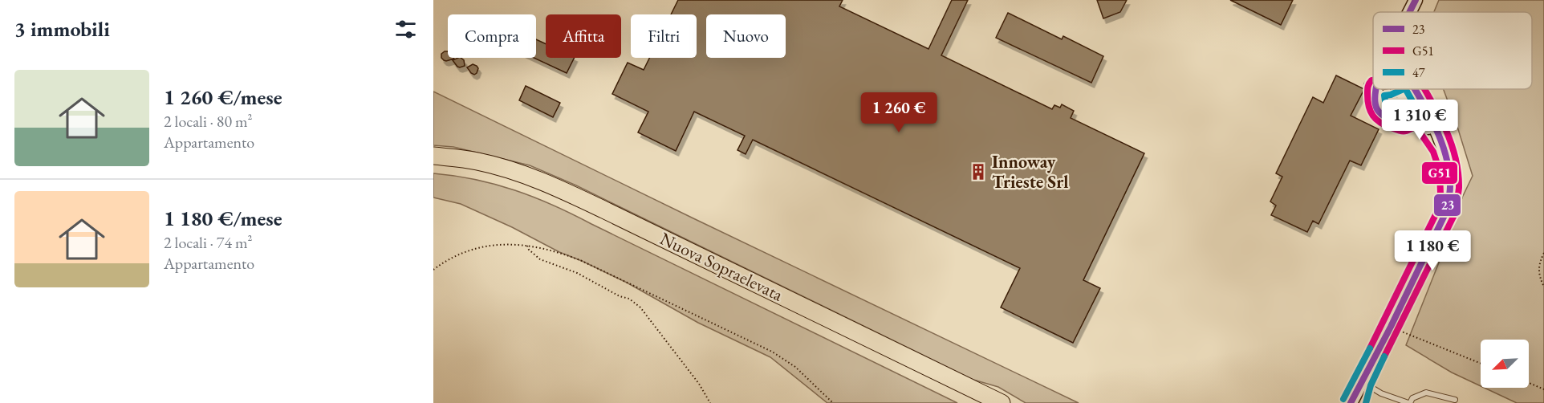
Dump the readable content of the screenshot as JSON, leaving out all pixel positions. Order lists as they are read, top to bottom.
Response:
{
  "streets": {
    "highway": ["Nuova Sopraelevata"]
  },
  "places": {
    "building": ["Innoway Trieste Srl"]
  },
  "lines": ["transit line 23", "transit line G51", "transit line 47"],
  "legend": ["23", "G51", "47"],
  "north": "bottom left",
  "page": {
    "heading": "3 immobili",
    "chip": [
      "Compra",
      "Affitta",
      "Filtri",
      "Nuovo"
    ],
    "list": [
      {
        "name": "1 260 €/mese",
        "note": "2 locali · 80 m² · Appartamento"
      },
      {
        "name": "1 180 €/mese",
        "note": "2 locali · 74 m² · Appartamento"
      }
    ],
    "price": ["1 260 €", "1 310 €", "1 180 €"]
  }
}
